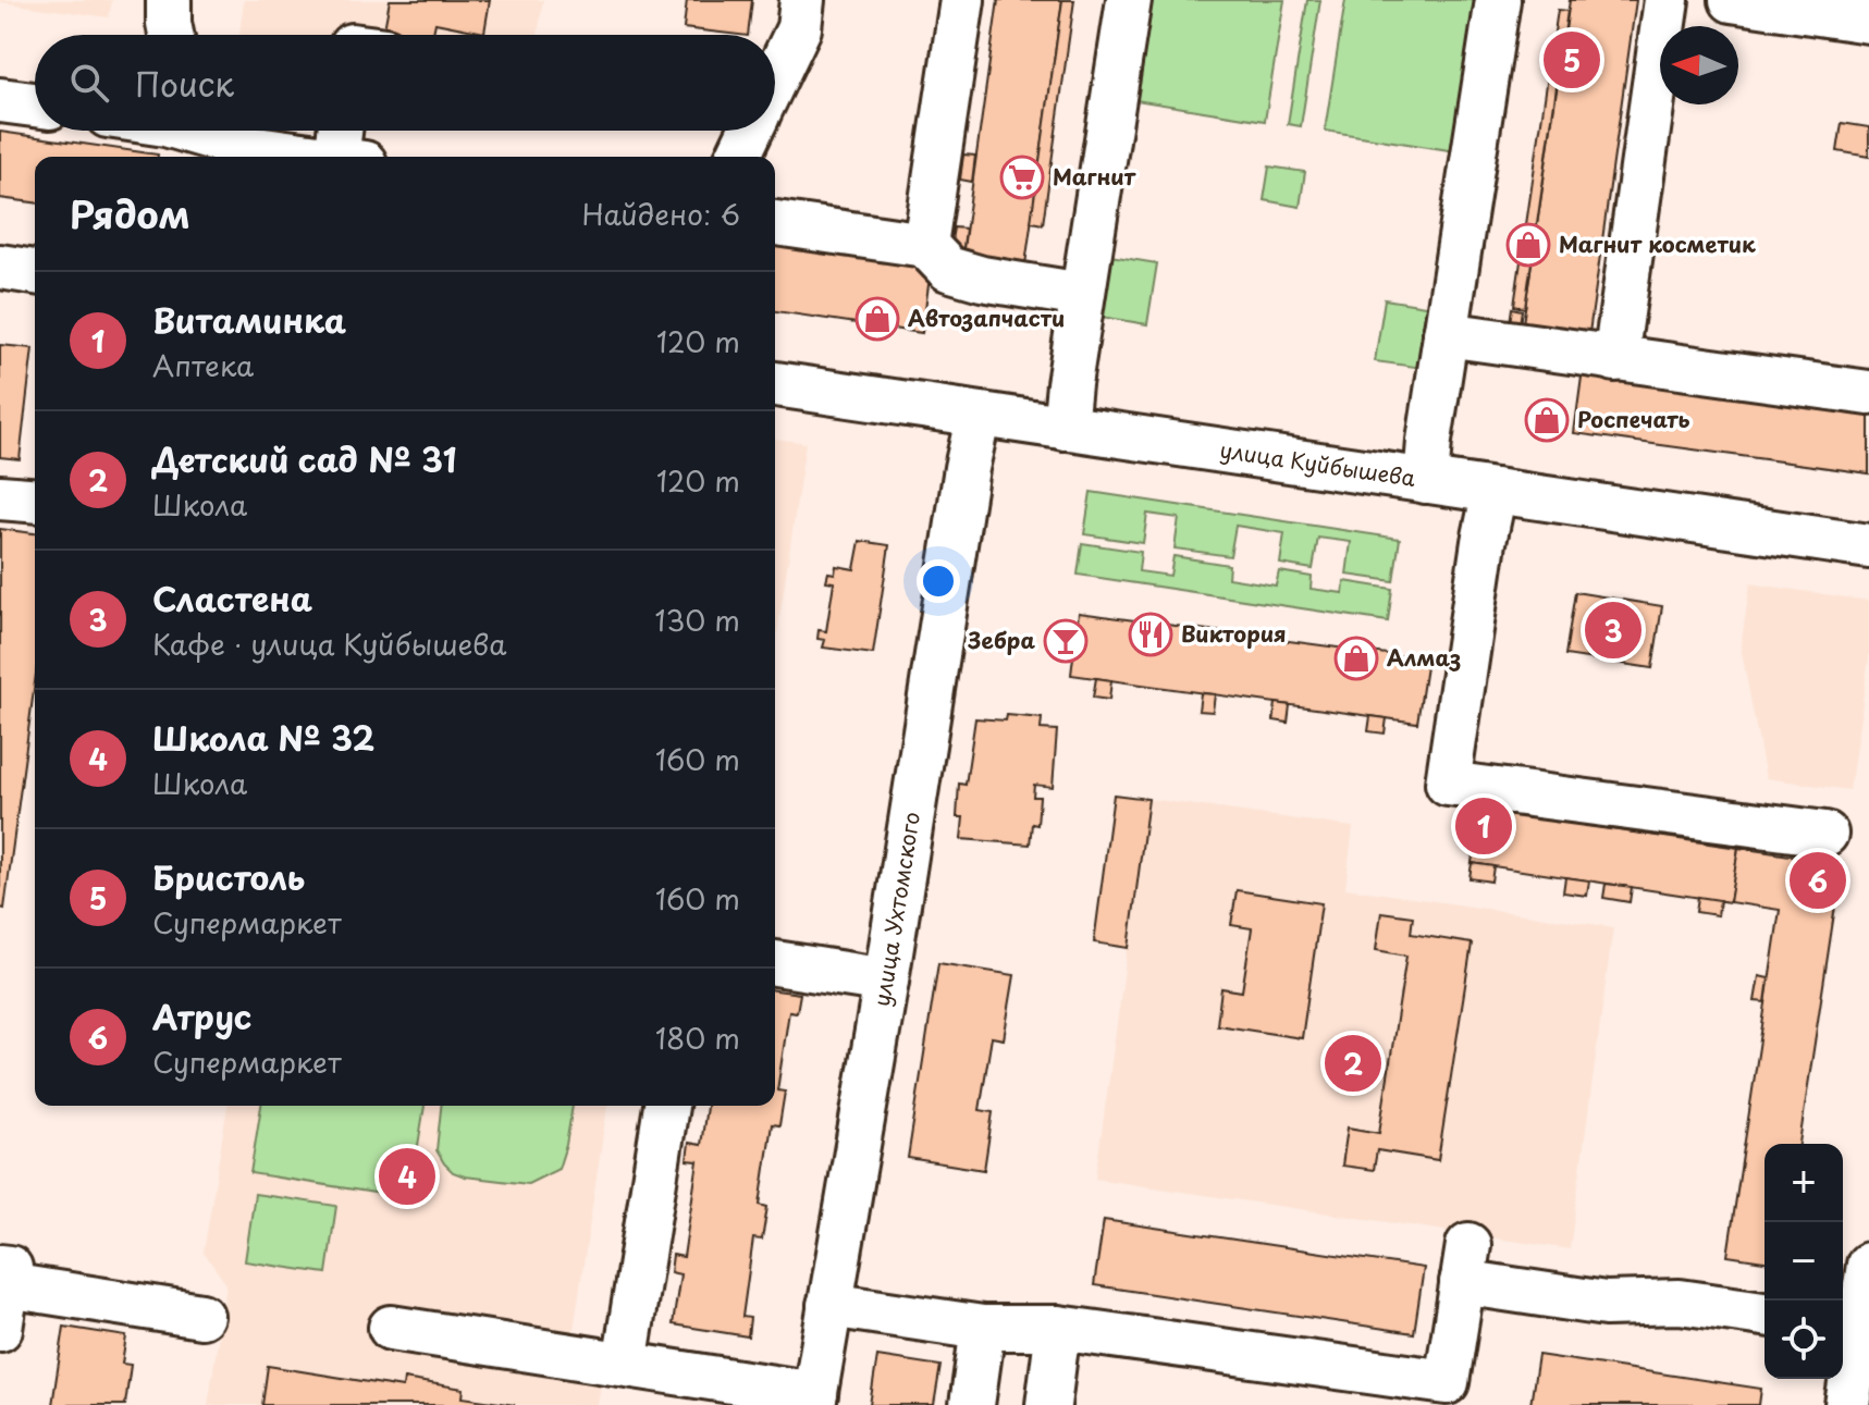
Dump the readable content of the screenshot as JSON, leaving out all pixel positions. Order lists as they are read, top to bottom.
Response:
{
  "streets": {
    "street": ["улица Куйбышева", "улица Ухтомского"]
  },
  "crossings": [
    ["улица Куйбышева", "улица Ухтомского"]
  ],
  "places": {
    "supermarket": ["Магнит"],
    "shop": [
      "Магнит косметик",
      "Автозапчасти",
      "Роспечать",
      "Алмаз"
    ],
    "restaurant": ["Виктория"],
    "bar": ["Зебра"]
  },
  "north": "left",
  "page": {
    "pins": [
      "5",
      "3",
      "1",
      "6",
      "2",
      "4"
    ],
    "search": "Поиск",
    "heading": ["Рядом", "Найдено: 6"],
    "list": [
      {
        "mark": "1",
        "name": "Витаминка",
        "note": "Аптека",
        "value": "120 m"
      },
      {
        "mark": "2",
        "name": "Детский сад № 31",
        "note": "Школа",
        "value": "120 m"
      },
      {
        "mark": "3",
        "name": "Сластена",
        "note": "Кафе · улица Куйбышева",
        "value": "130 m"
      },
      {
        "mark": "4",
        "name": "Школа № 32",
        "note": "Школа",
        "value": "160 m"
      },
      {
        "mark": "5",
        "name": "Бристоль",
        "note": "Супермаркет",
        "value": "160 m"
      },
      {
        "mark": "6",
        "name": "Атрус",
        "note": "Супермаркет",
        "value": "180 m"
      }
    ],
    "map_buttons": ["+", "−"]
  }
}
